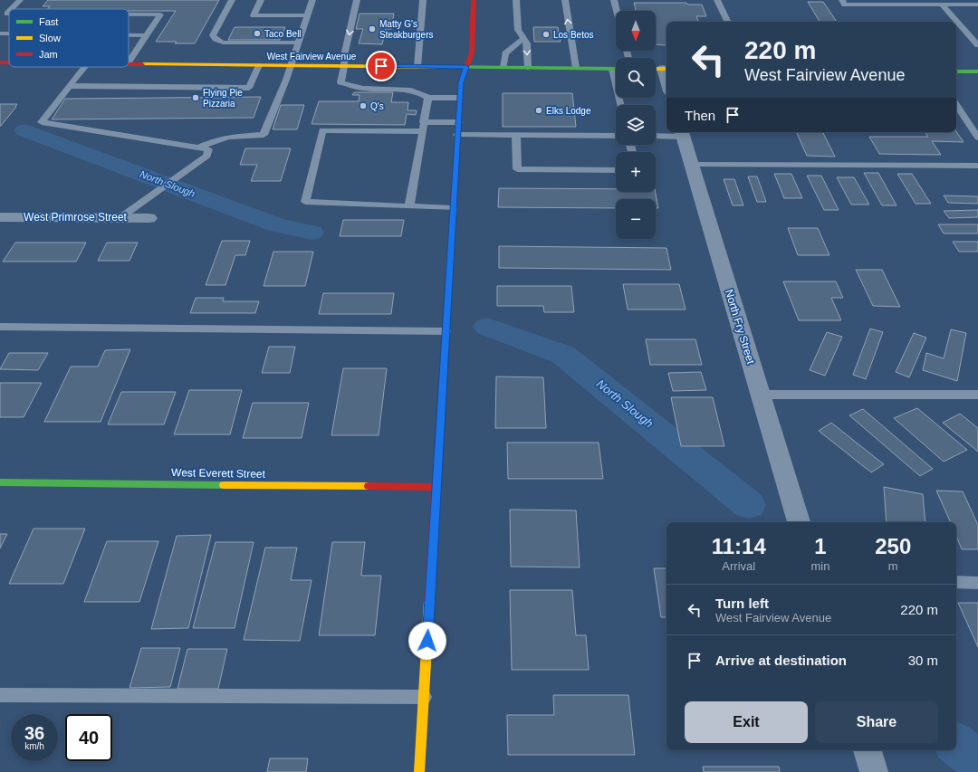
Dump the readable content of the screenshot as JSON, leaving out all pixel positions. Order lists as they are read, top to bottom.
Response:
{
  "streets": {
    "street": [
      "West Fairview Avenue",
      "West Primrose Street",
      "North Fry Street",
      "West Everett Street"
    ]
  },
  "water": ["North Slough"],
  "places": [
    "Matty G's Steakburgers",
    "Taco Bell",
    "Los Betos",
    "Flying Pie Pizzaria",
    "Q's",
    "Elks Lodge"
  ],
  "legend": ["Fast", "Slow", "Jam"],
  "north": "bottom",
  "page": {
    "map_buttons": ["+", "−"],
    "turn": ["220 m", "West Fairview Avenue"],
    "then": "Then",
    "eta": [
      "11:14",
      "Arrival",
      "1",
      "min",
      "250",
      "m"
    ],
    "list": [
      {
        "name": "Turn left",
        "note": "West Fairview Avenue",
        "value": "220 m"
      },
      {
        "name": "Arrive at destination",
        "value": "30 m"
      }
    ],
    "buttons": ["Exit", "Share"],
    "speed": "36 km/h",
    "limit": "40"
  }
}
